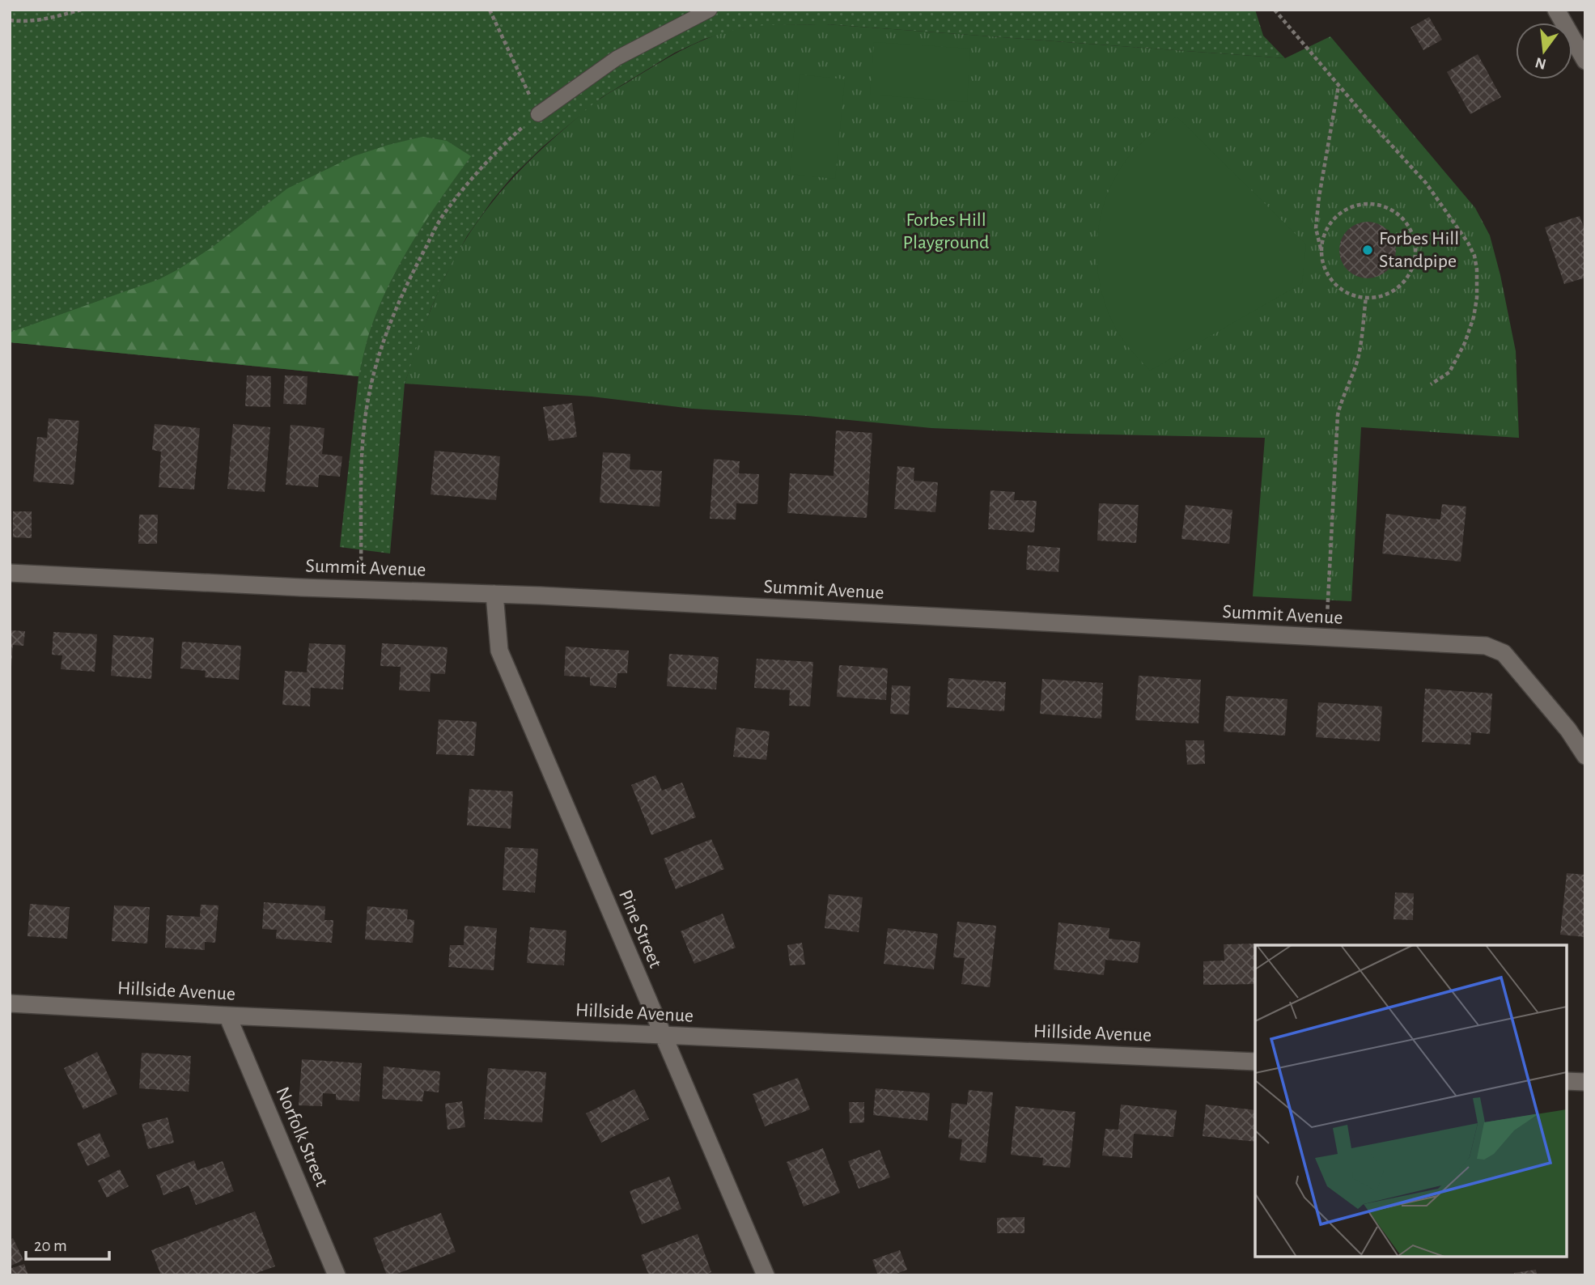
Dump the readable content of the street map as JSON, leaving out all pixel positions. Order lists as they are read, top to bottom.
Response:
{
  "streets": {
    "street": [
      "Summit Avenue",
      "Pine Street",
      "Hillside Avenue",
      "Norfolk Street"
    ]
  },
  "crossings": [
    ["Summit Avenue", "Pine Street"],
    ["Pine Street", "Hillside Avenue"],
    ["Hillside Avenue", "Norfolk Street"]
  ],
  "parks": ["Forbes Hill Playground"],
  "places": ["Forbes Hill Standpipe"],
  "scale_bar": "20 m",
  "north": "bottom"
}
